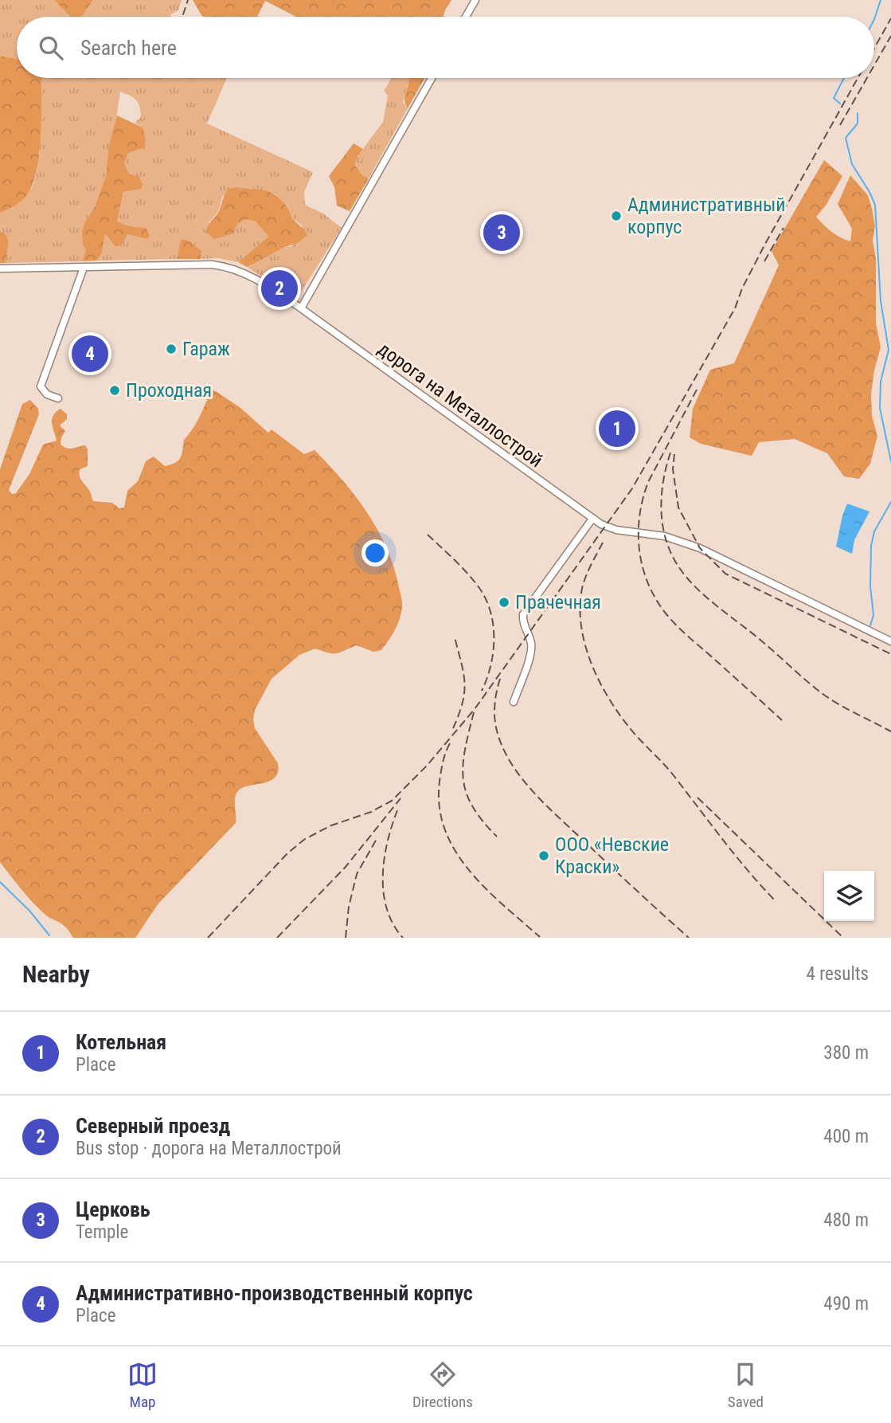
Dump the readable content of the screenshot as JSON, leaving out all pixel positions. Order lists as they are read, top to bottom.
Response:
{
  "streets": {
    "street": ["дорога на Металлострой"]
  },
  "places": [
    "Административный корпус",
    "Гараж",
    "Проходная",
    "Прачечная",
    "ООО «Невские Краски»"
  ],
  "page": {
    "search": "Search here",
    "pins": [
      "3",
      "2",
      "4",
      "1"
    ],
    "heading": ["Nearby", "4 results"],
    "list": [
      {
        "mark": "1",
        "name": "Котельная",
        "note": "Place",
        "value": "380 m"
      },
      {
        "mark": "2",
        "name": "Северный проезд",
        "note": "Bus stop · дорога на Металлострой",
        "value": "400 m"
      },
      {
        "mark": "3",
        "name": "Церковь",
        "note": "Temple",
        "value": "480 m"
      },
      {
        "mark": "4",
        "name": "Административно-производственный корпус",
        "note": "Place",
        "value": "490 m"
      }
    ],
    "nav": ["Map", "Directions", "Saved"]
  }
}
